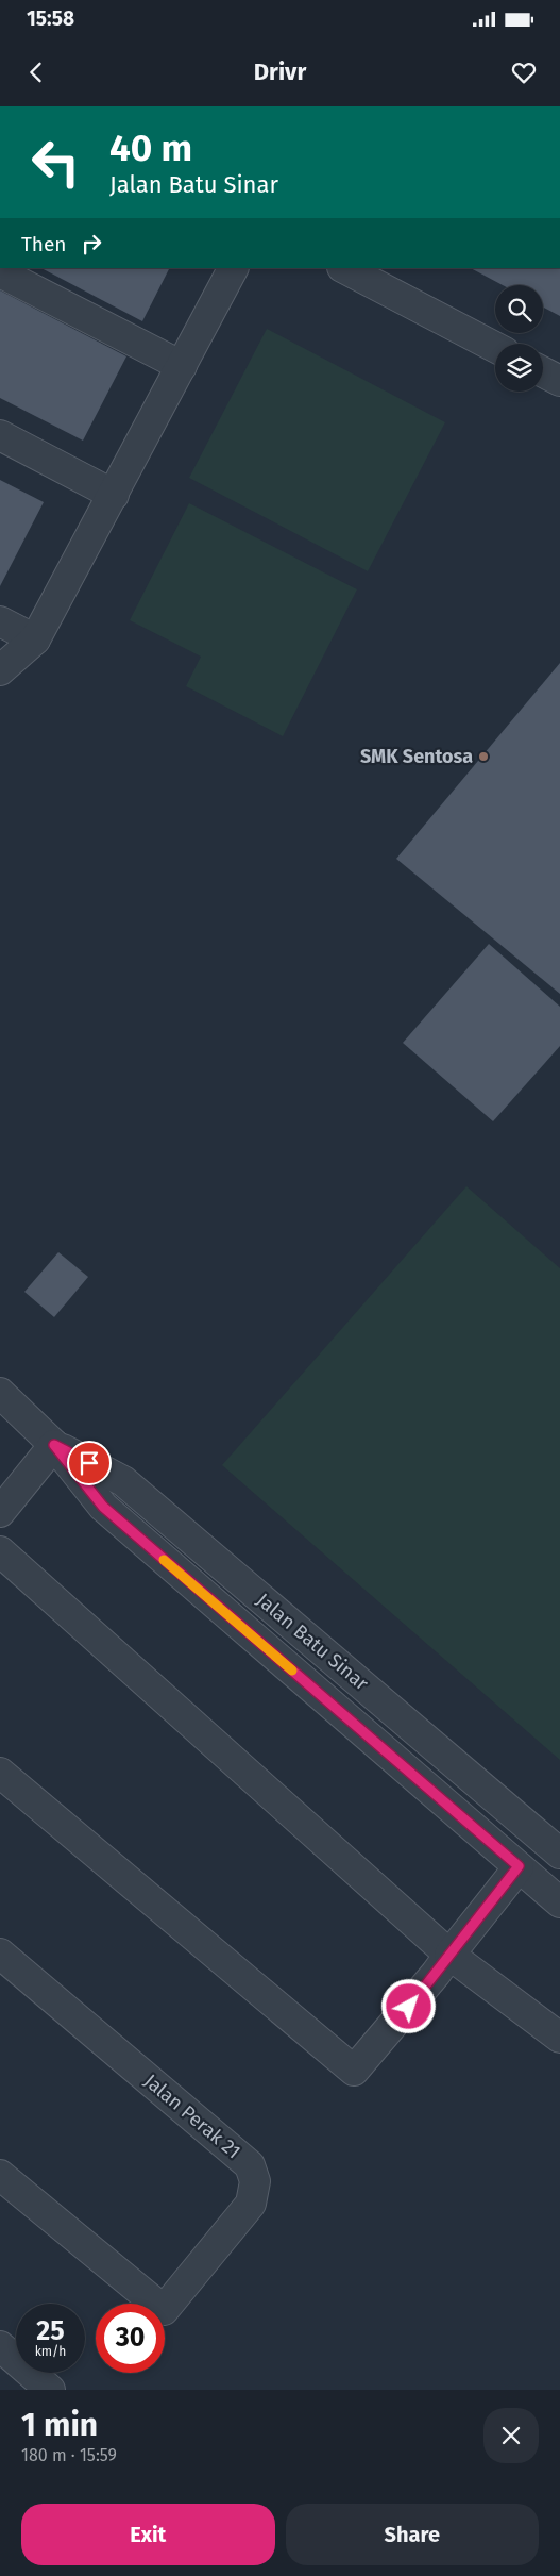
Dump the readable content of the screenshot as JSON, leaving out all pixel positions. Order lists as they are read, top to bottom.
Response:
{
  "streets": {
    "street": ["Jalan Batu Sinar", "Jalan Perak 21"]
  },
  "places": ["SMK Sentosa"],
  "page": {
    "status": "15:58",
    "header": "Drivr",
    "turn": ["40 m", "Jalan Batu Sinar"],
    "then": "Then",
    "speed": "25 km/h",
    "limit": "30",
    "heading": ["1 min", "180 m · 15:59"],
    "buttons": ["Exit", "Share"]
  }
}
